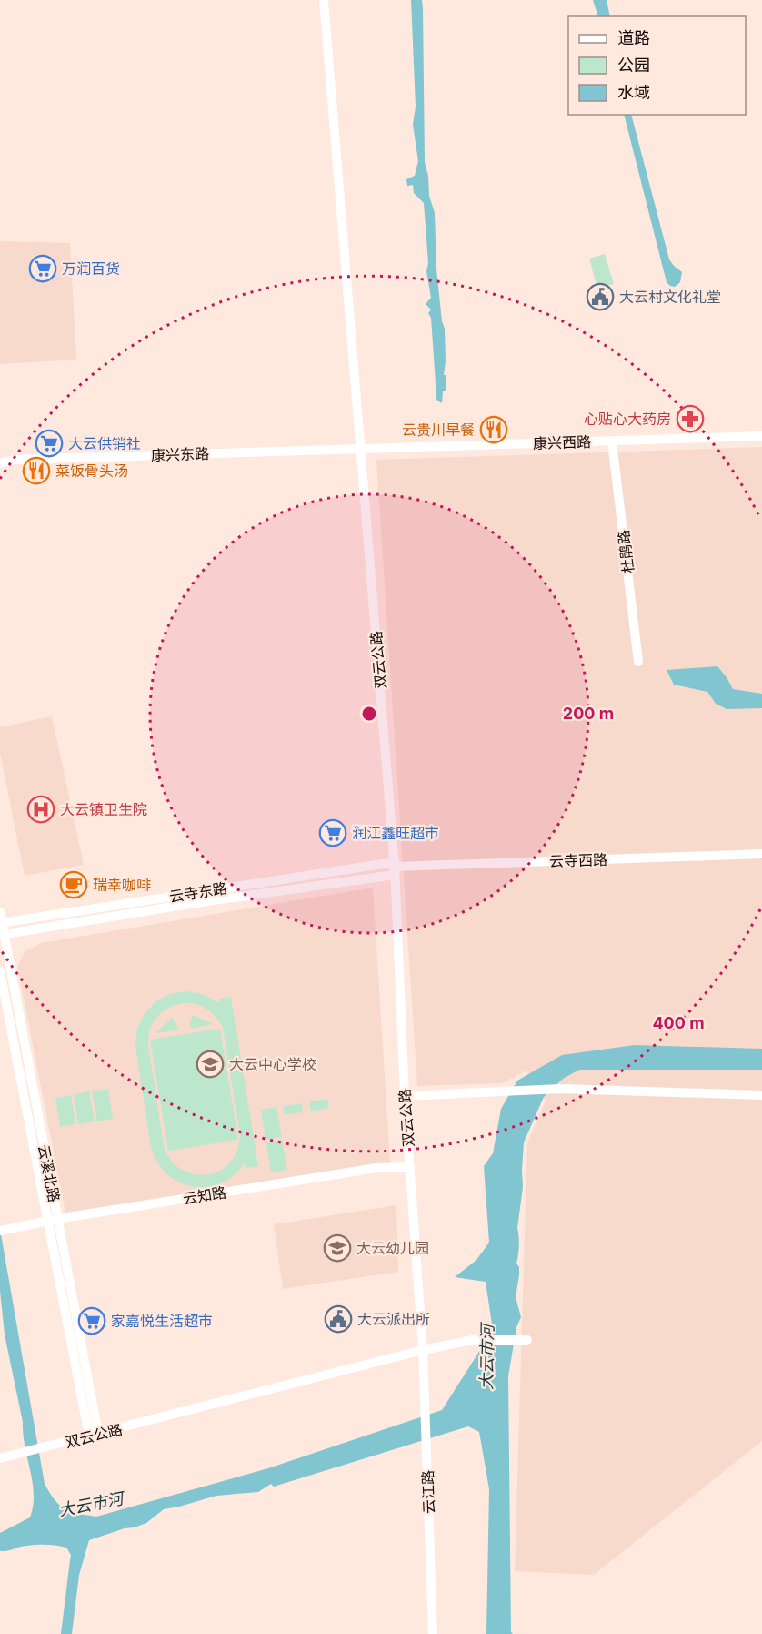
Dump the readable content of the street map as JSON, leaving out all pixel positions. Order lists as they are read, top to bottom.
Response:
{
  "streets": {
    "street": [
      "康兴西路",
      "康兴东路",
      "杜鹃路",
      "双云公路",
      "云寺西路",
      "云寺东路",
      "云溪北路",
      "云知路",
      "云江路"
    ]
  },
  "crossings": [
    ["康兴西路", "康兴东路"],
    ["康兴西路", "杜鹃路"],
    ["康兴西路", "双云公路"],
    ["康兴东路", "双云公路"],
    ["双云公路", "云寺西路"],
    ["双云公路", "云寺东路"],
    ["双云公路", "云溪北路"],
    ["双云公路", "云知路"],
    ["双云公路", "云江路"],
    ["云寺西路", "云寺东路"],
    ["云寺东路", "云溪北路"],
    ["云溪北路", "云知路"]
  ],
  "water": ["大云市河"],
  "places": {
    "supermarket": [
      "万润百货",
      "大云供销社",
      "润江鑫旺超市",
      "家嘉悦生活超市"
    ],
    "public building": ["大云村文化礼堂", "大云派出所"],
    "pharmacy": ["心贴心大药房"],
    "restaurant": ["云贵川早餐", "菜饭骨头汤"],
    "hospital": ["大云镇卫生院"],
    "cafe": ["瑞幸咖啡"],
    "school or university": ["大云中心学校", "大云幼儿园"]
  },
  "legend": ["道路", "公园", "水域"],
  "rings": ["200 m", "400 m"]
}
